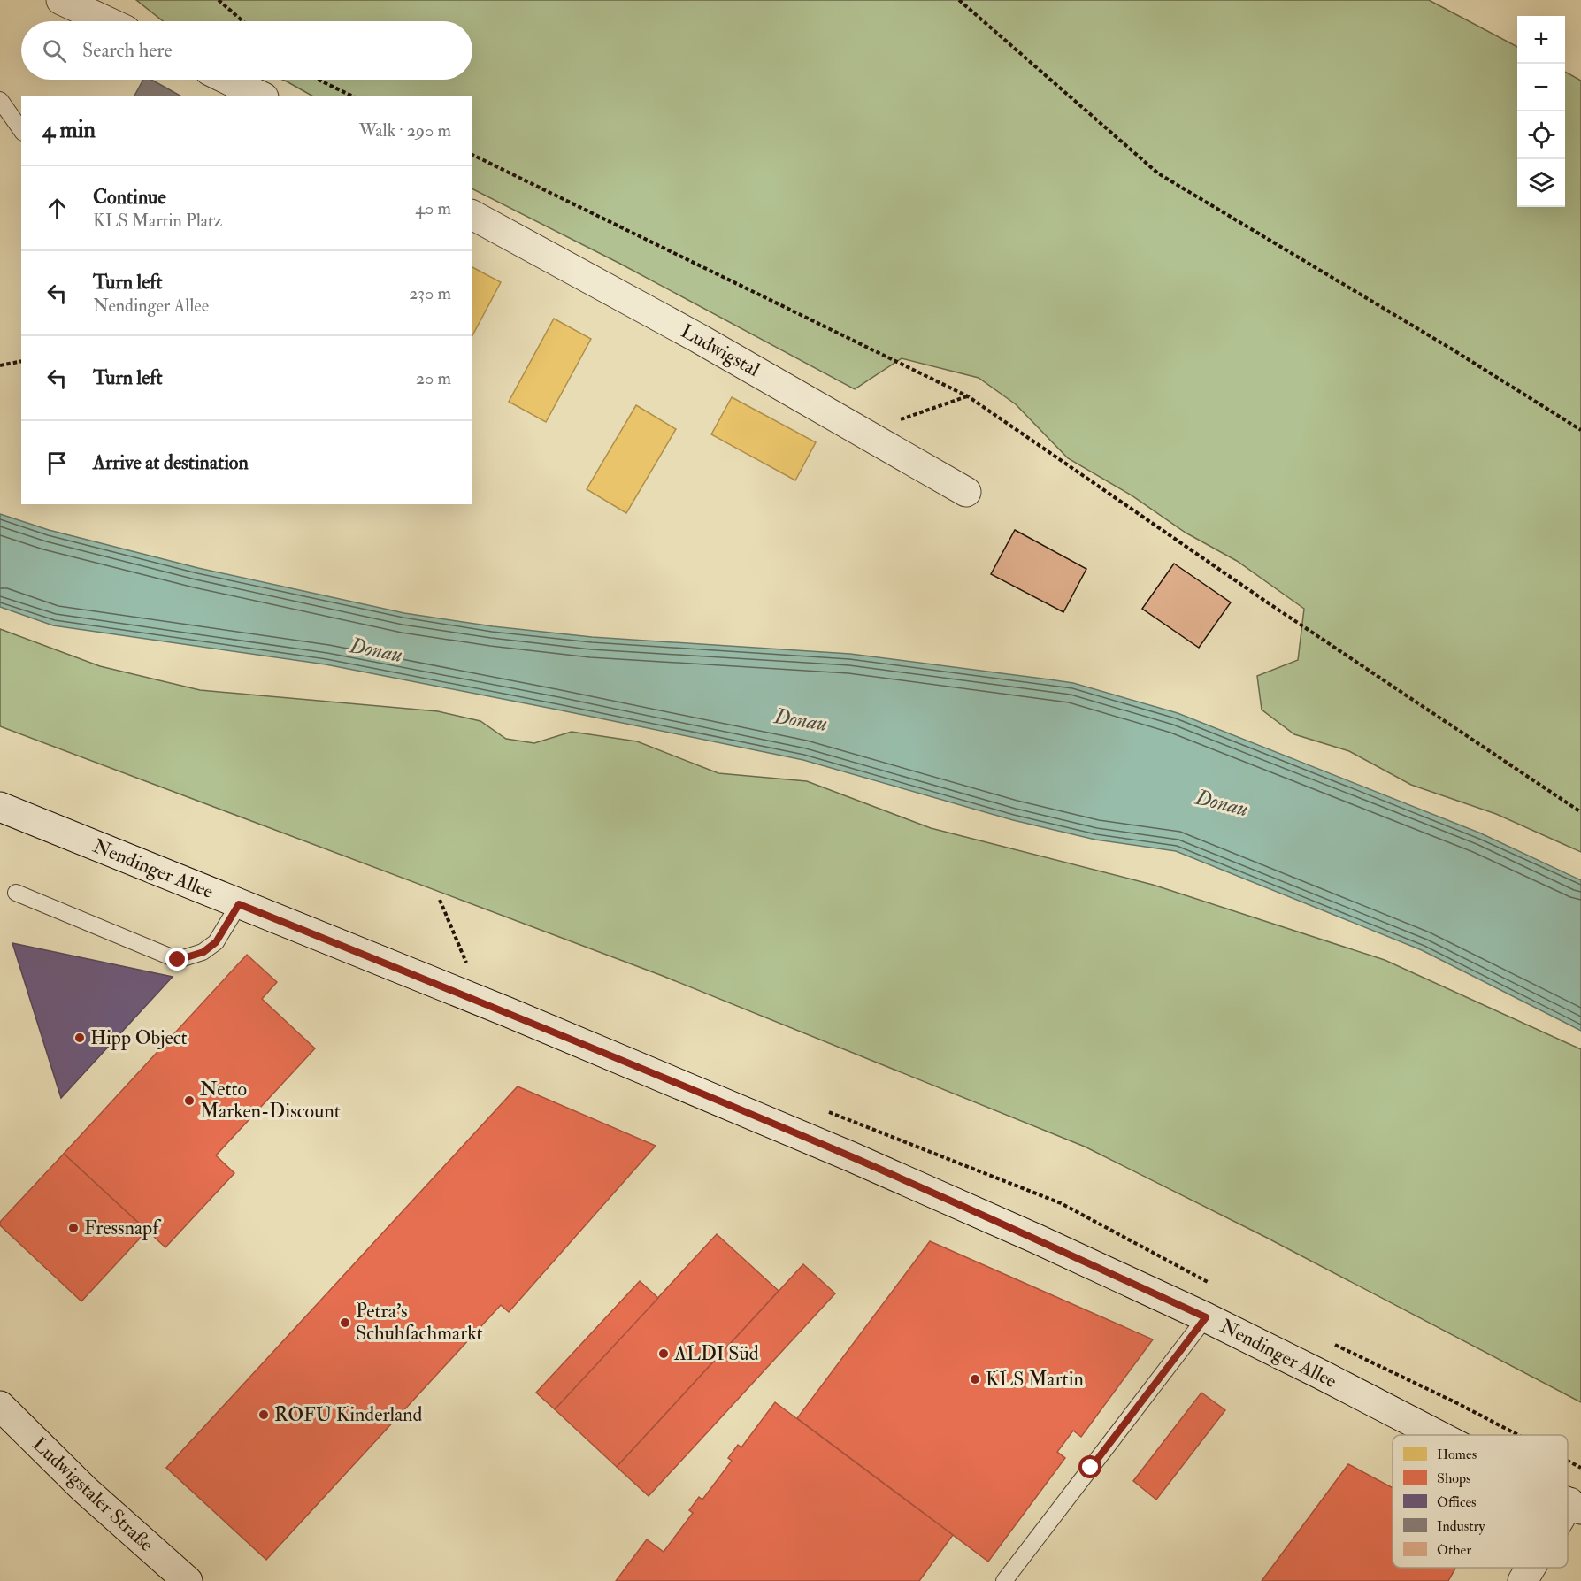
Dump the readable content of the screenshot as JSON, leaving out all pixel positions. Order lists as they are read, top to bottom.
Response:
{
  "streets": {
    "street": ["Ludwigstal", "Nendinger Allee", "Ludwigstaler Straße"]
  },
  "water": ["Donau"],
  "places": [
    "Hipp Object",
    "Netto Marken-Discount",
    "Fressnapf",
    "Petra's Schuhfachmarkt",
    "ALDI Süd",
    "KLS Martin",
    "ROFU Kinderland"
  ],
  "legend": [
    "Homes",
    "Shops",
    "Offices",
    "Industry",
    "Other"
  ],
  "page": {
    "map_buttons": ["+", "−"],
    "search": "Search here",
    "heading": ["4 min", "Walk · 290 m"],
    "list": [
      ["Continue", "KLS Martin Platz", "40 m"],
      ["Turn left", "Nendinger Allee", "230 m"],
      ["Turn left", "20 m"],
      "Arrive at destination"
    ]
  }
}
